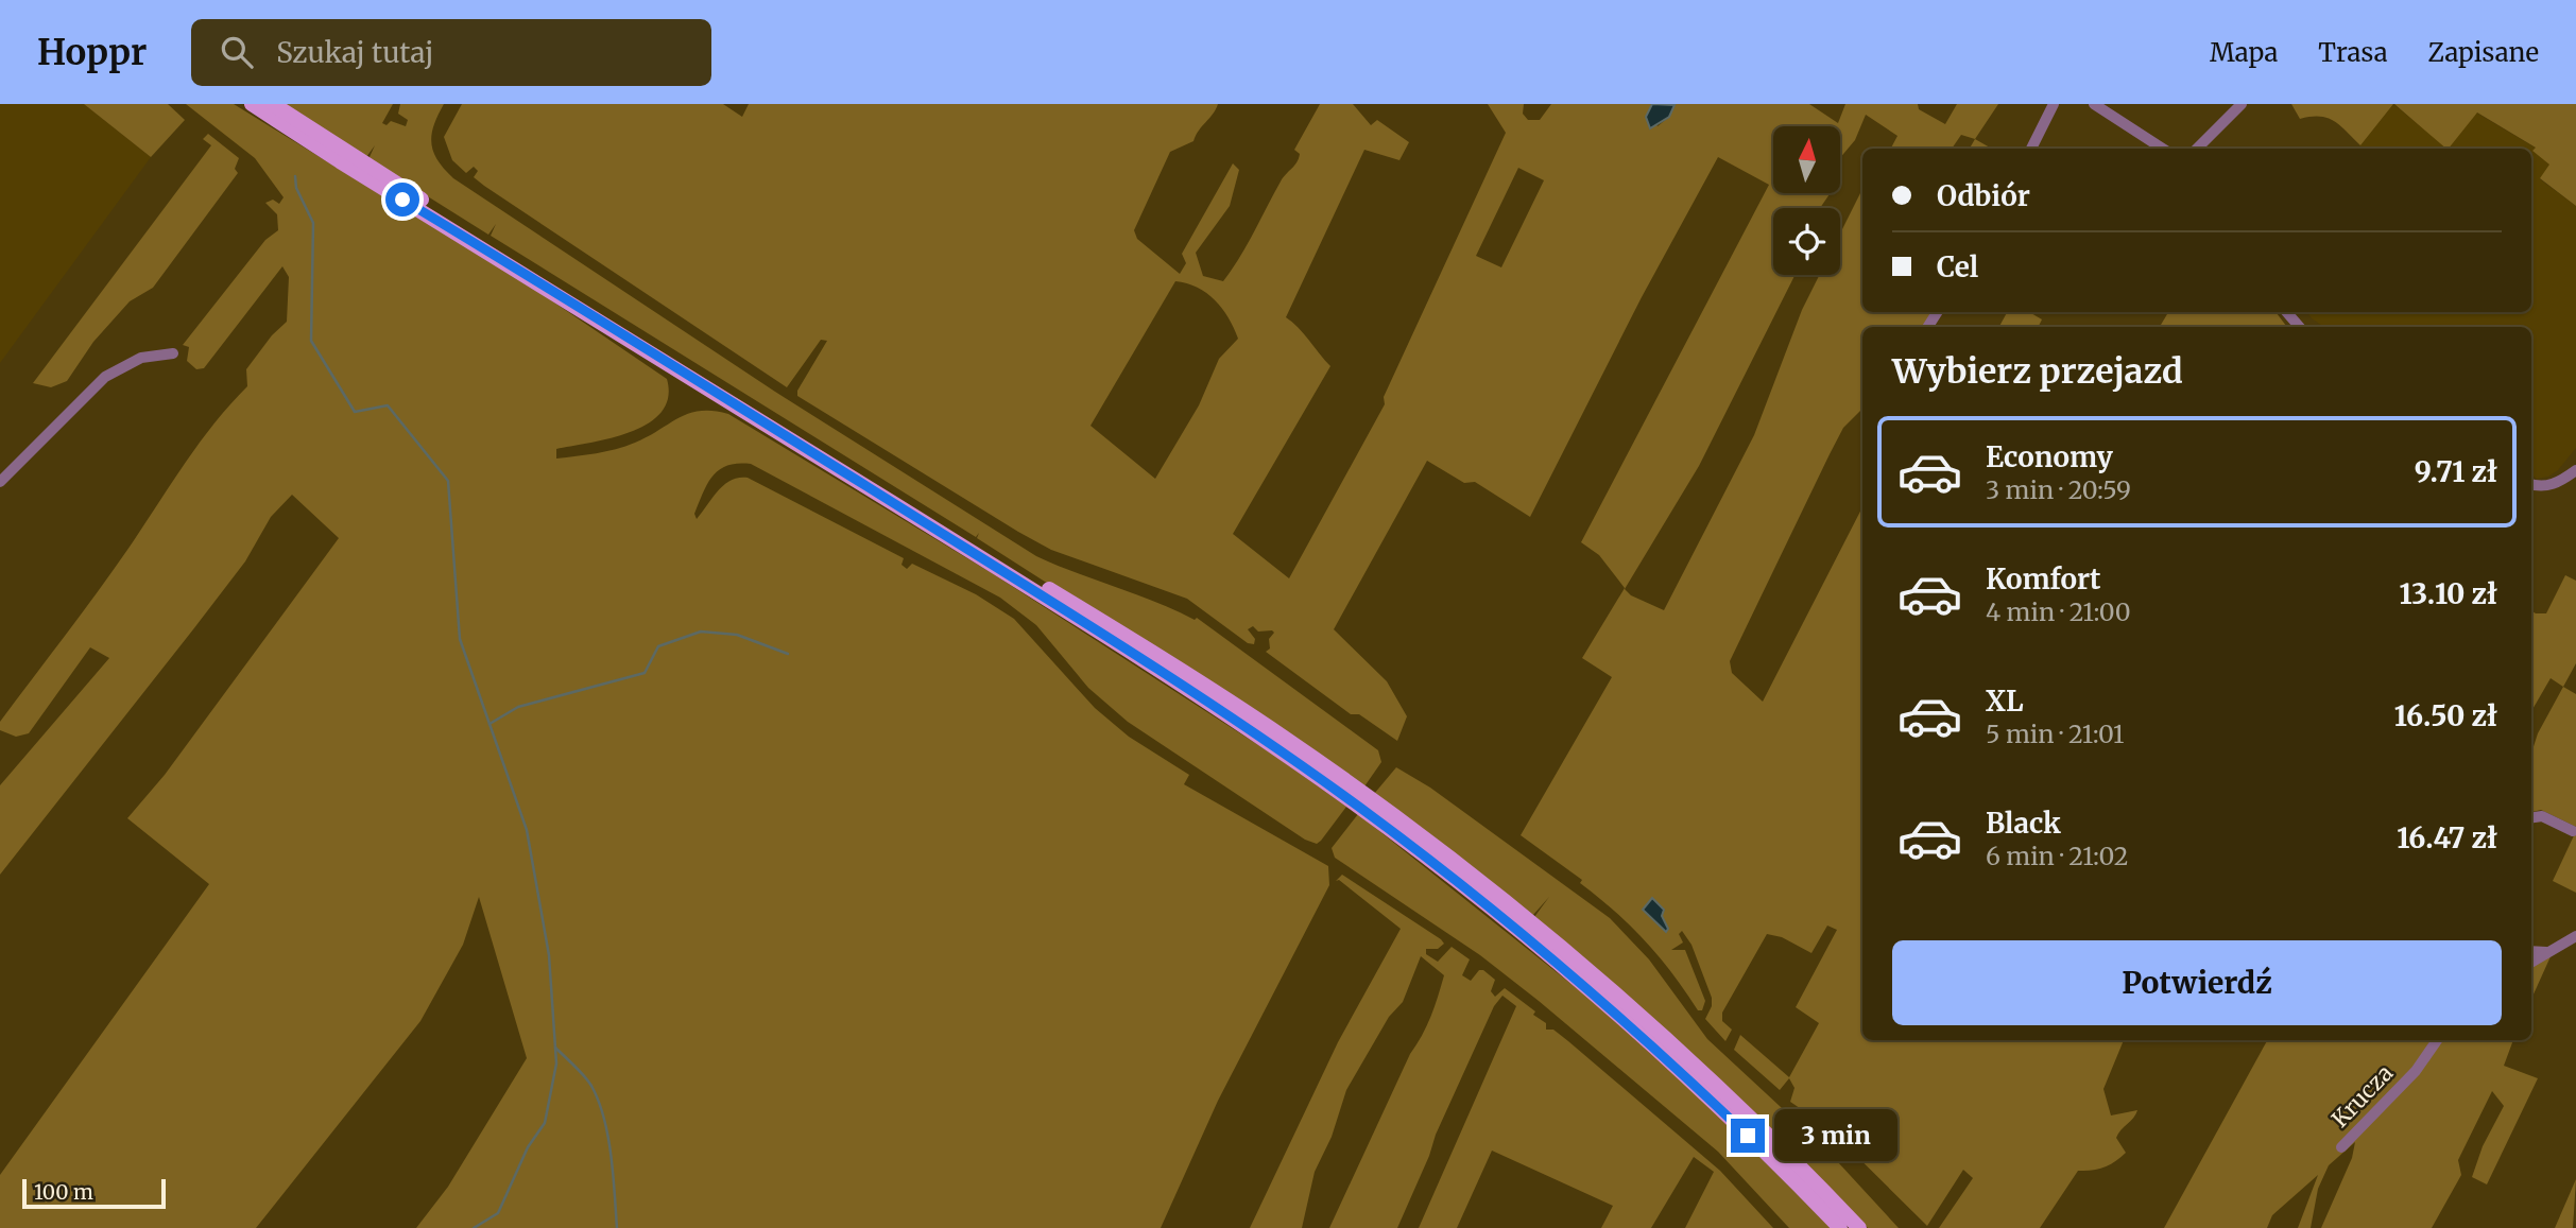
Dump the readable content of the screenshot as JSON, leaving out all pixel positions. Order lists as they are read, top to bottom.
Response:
{
  "streets": {
    "street": ["Krucza"]
  },
  "scale_bar": "100 m",
  "north": "top",
  "page": {
    "header": "Hoppr",
    "search": "Szukaj tutaj",
    "nav": ["Mapa", "Trasa", "Zapisane"],
    "banner": ["Odbiór", "Cel"],
    "heading": "Wybierz przejazd",
    "list": [
      {
        "name": "Economy",
        "note": "3 min · 20:59",
        "value": "9.71 zł"
      },
      {
        "name": "Komfort",
        "note": "4 min · 21:00",
        "value": "13.10 zł"
      },
      {
        "name": "XL",
        "note": "5 min · 21:01",
        "value": "16.50 zł"
      },
      {
        "name": "Black",
        "note": "6 min · 21:02",
        "value": "16.47 zł"
      }
    ],
    "buttons": "Potwierdź",
    "bubble": "3 min",
    "scale": "100 m"
  }
}
